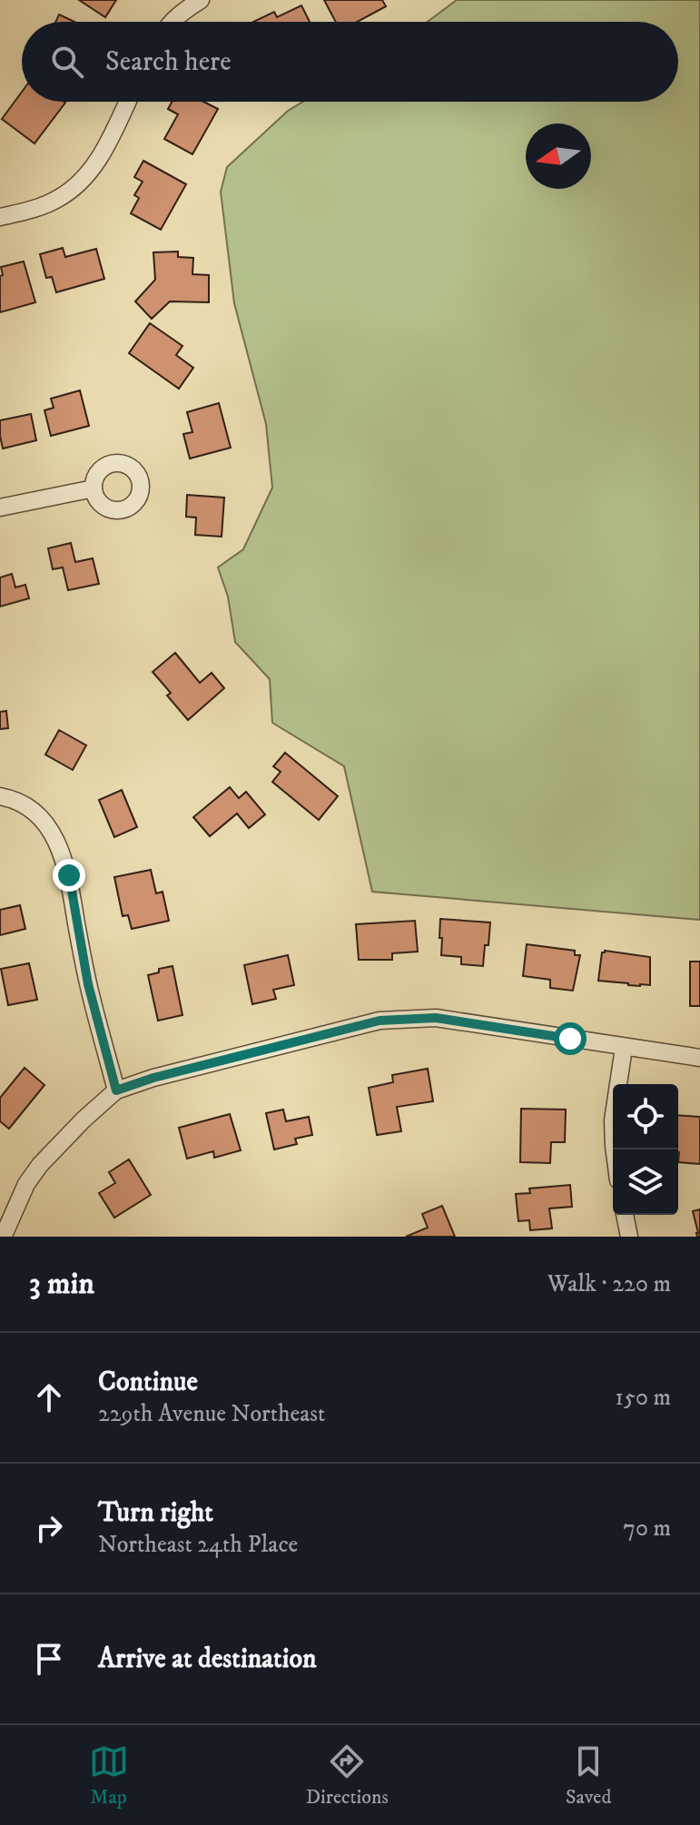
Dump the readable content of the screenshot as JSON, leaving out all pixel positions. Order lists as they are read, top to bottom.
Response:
{
  "north": "left",
  "page": {
    "search": "Search here",
    "heading": ["3 min", "Walk · 220 m"],
    "list": [
      ["Continue", "229th Avenue Northeast", "150 m"],
      ["Turn right", "Northeast 24th Place", "70 m"],
      "Arrive at destination"
    ],
    "nav": ["Map", "Directions", "Saved"]
  }
}
